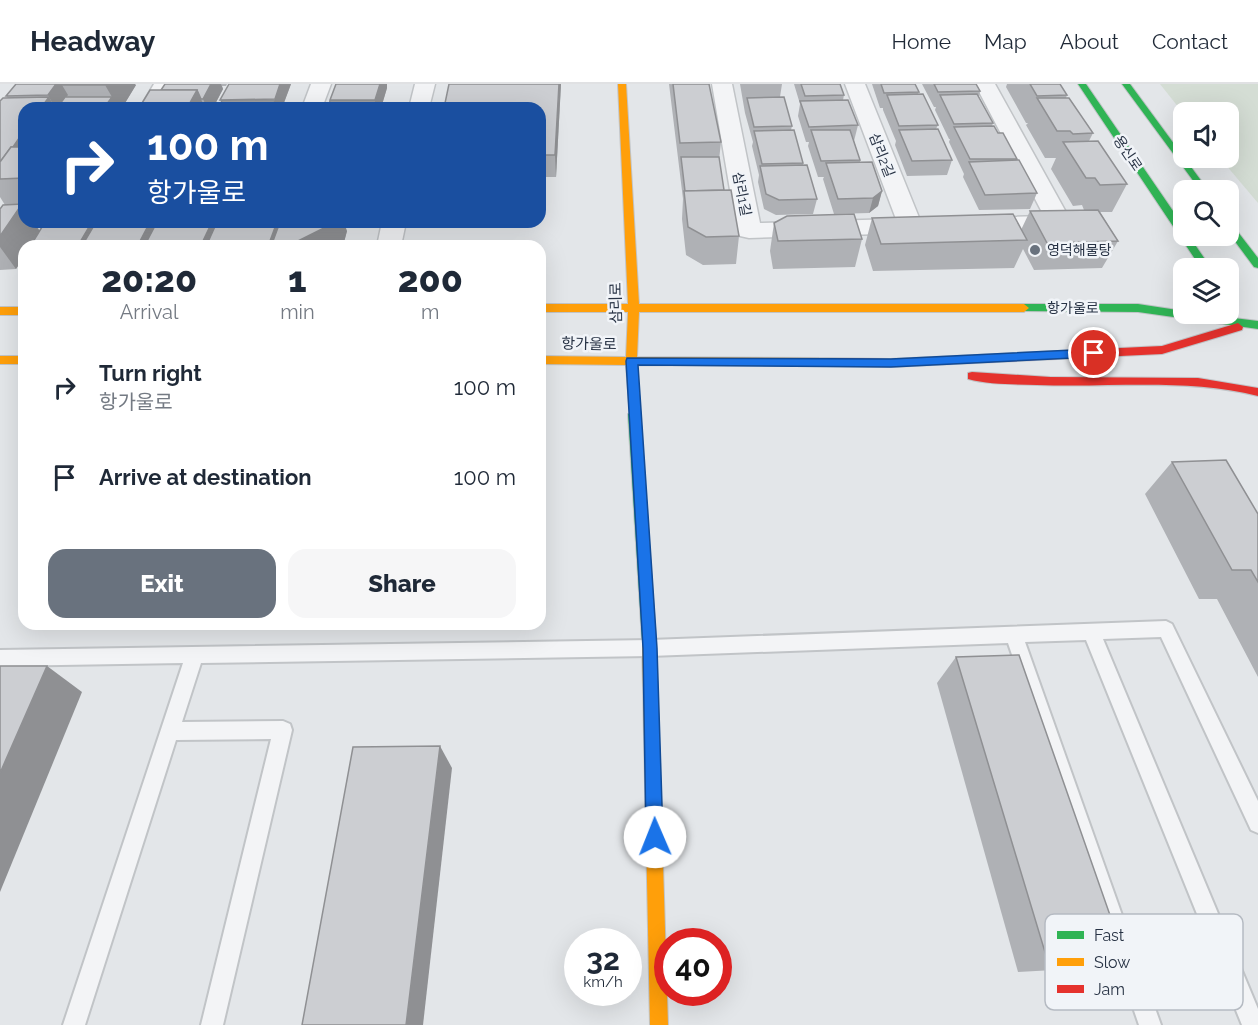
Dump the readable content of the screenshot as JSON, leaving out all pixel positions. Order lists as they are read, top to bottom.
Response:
{
  "streets": {
    "main road": ["용신로", "삼리로", "항가울로"],
    "street": ["삼리2길", "삼리1길"]
  },
  "crossings": [
    ["삼리2길", "삼리1길"],
    ["삼리로", "항가울로"]
  ],
  "places": ["영덕해물탕"],
  "legend": ["Fast", "Slow", "Jam"],
  "page": {
    "header": "Headway",
    "nav": [
      "Home",
      "Map",
      "About",
      "Contact"
    ],
    "turn": ["100 m", "항가울로"],
    "eta": [
      "20:20",
      "Arrival",
      "1",
      "min",
      "200",
      "m"
    ],
    "list": [
      {
        "name": "Turn right",
        "note": "항가울로",
        "value": "100 m"
      },
      {
        "name": "Arrive at destination",
        "value": "100 m"
      }
    ],
    "buttons": ["Exit", "Share"],
    "speed": "32 km/h",
    "limit": "40"
  }
}
